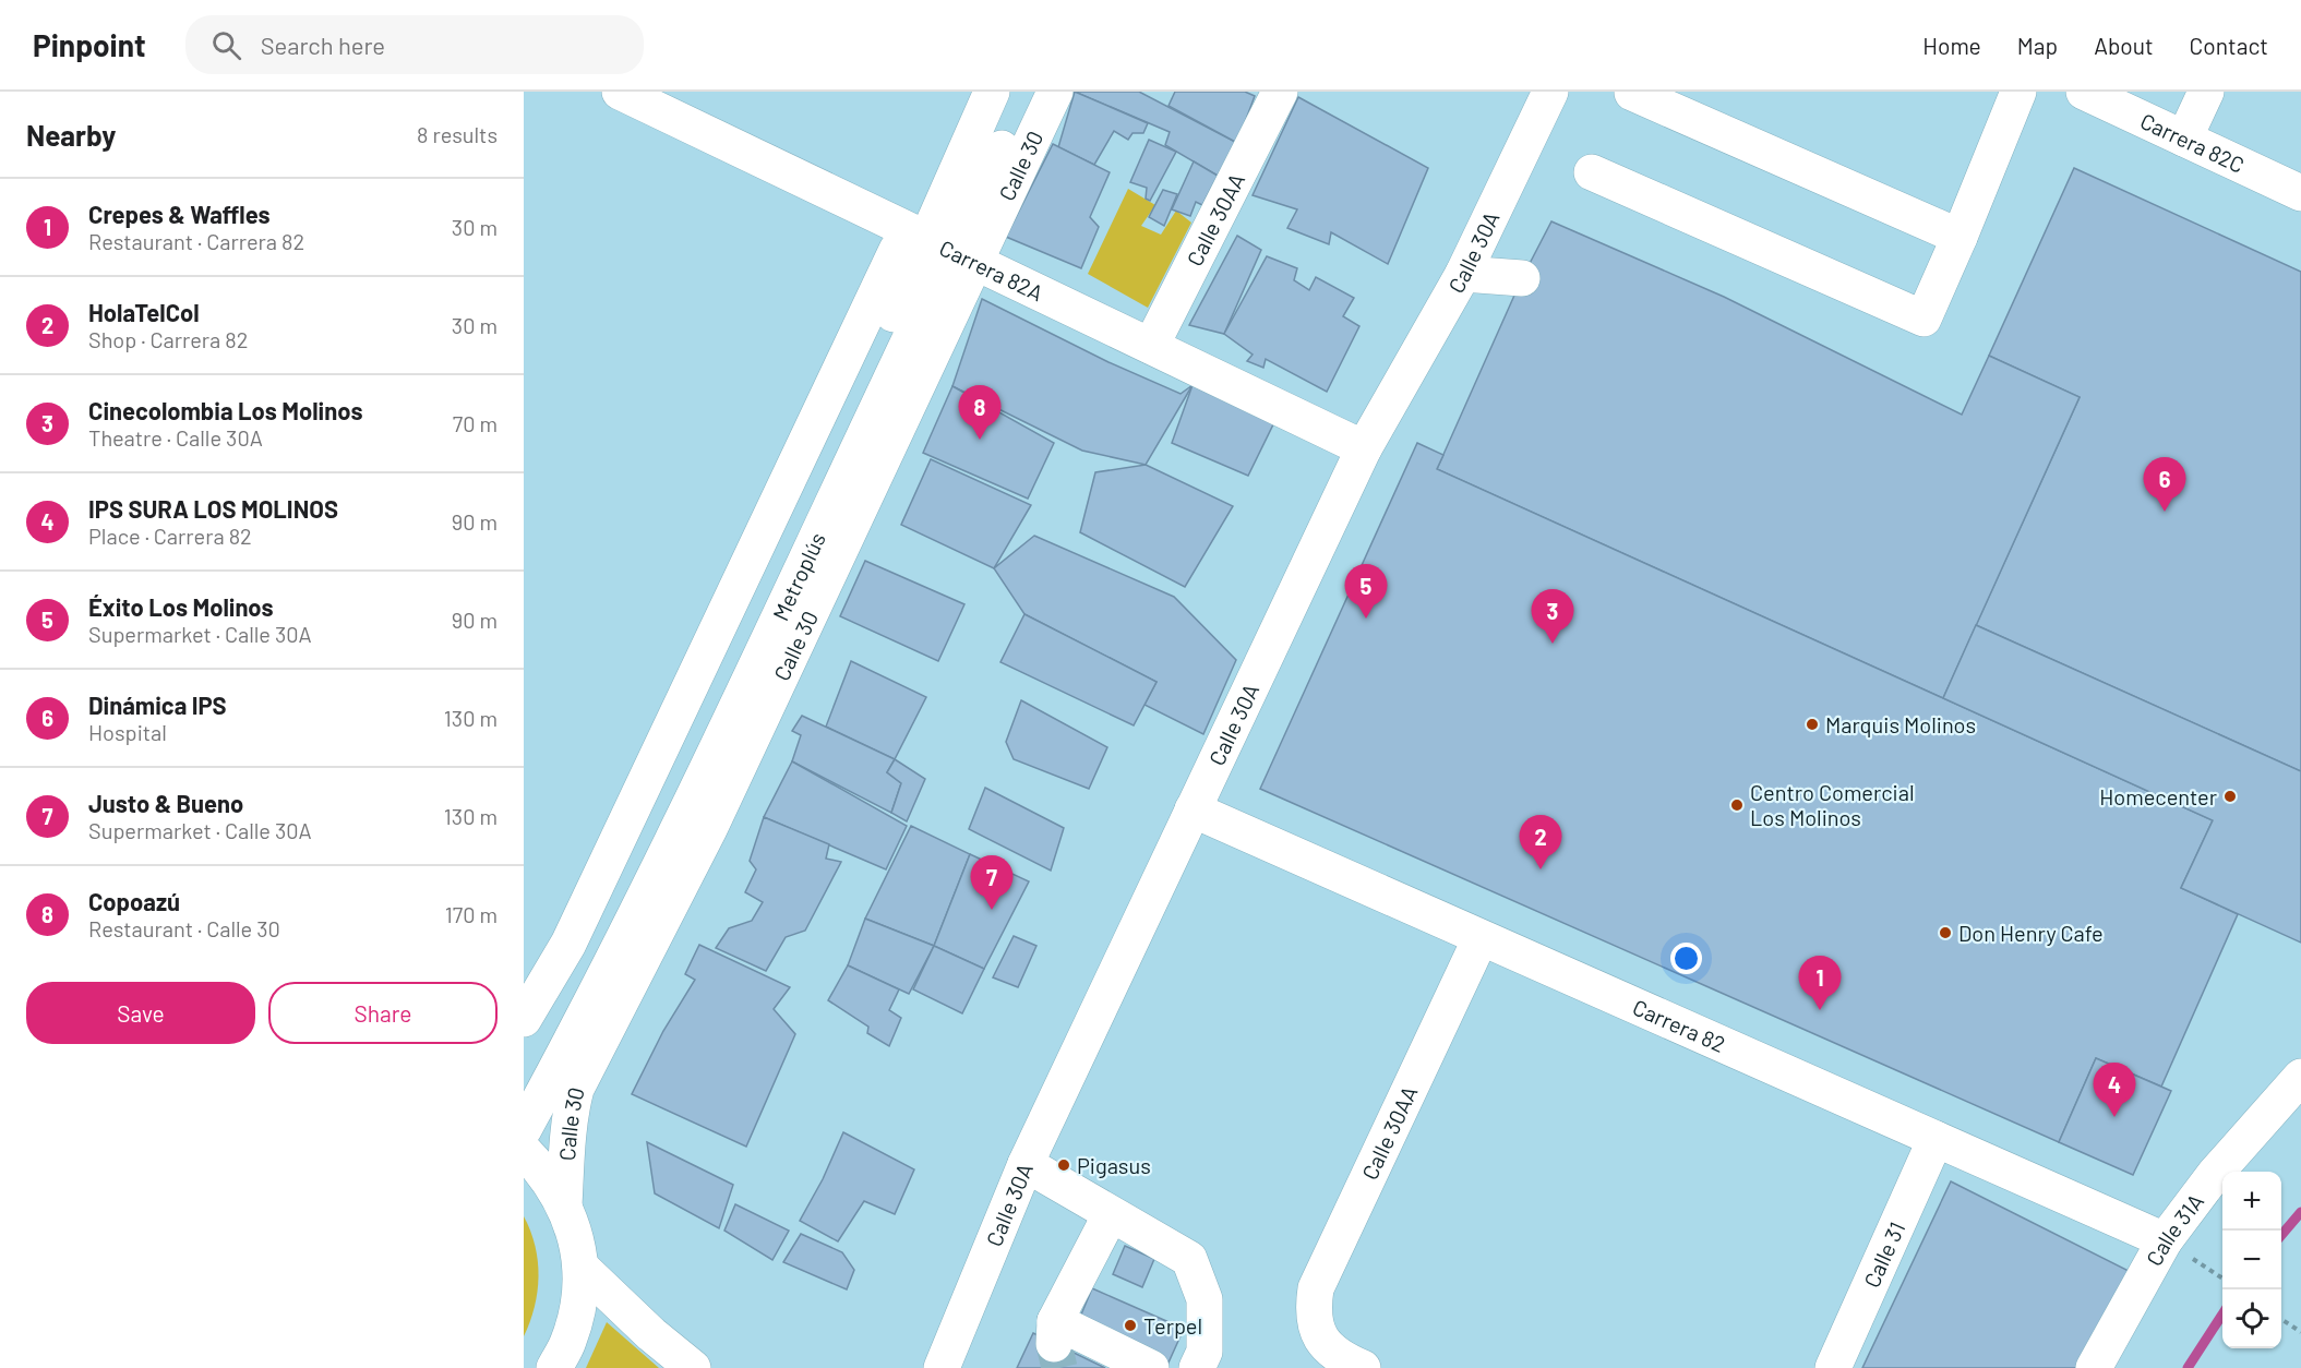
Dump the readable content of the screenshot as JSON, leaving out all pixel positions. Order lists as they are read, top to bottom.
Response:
{
  "streets": {
    "street": [
      "Carrera 82C",
      "Calle 30",
      "Calle 30AA",
      "Calle 30A",
      "Carrera 82A",
      "Metroplús",
      "Carrera 82",
      "Calle 31A",
      "Calle 31"
    ]
  },
  "crossings": [
    ["Calle 30", "Carrera 82A"],
    ["Calle 30", "Metroplús"],
    ["Calle 30AA", "Carrera 82A"],
    ["Calle 30AA", "Carrera 82"],
    ["Calle 30A", "Carrera 82A"],
    ["Calle 30A", "Carrera 82"],
    ["Carrera 82A", "Metroplús"],
    ["Carrera 82", "Calle 31A"],
    ["Carrera 82", "Calle 31"]
  ],
  "places": [
    "Marquis Molinos",
    "Homecenter",
    "Centro Comercial Los Molinos",
    "Don Henry Cafe",
    "Pigasus",
    "Terpel"
  ],
  "page": {
    "header": "Pinpoint",
    "search": "Search here",
    "nav": [
      "Home",
      "Map",
      "About",
      "Contact"
    ],
    "heading": ["Nearby", "8 results"],
    "list": [
      {
        "mark": "1",
        "name": "Crepes & Waffles",
        "note": "Restaurant · Carrera 82",
        "value": "30 m"
      },
      {
        "mark": "2",
        "name": "HolaTelCol",
        "note": "Shop · Carrera 82",
        "value": "30 m"
      },
      {
        "mark": "3",
        "name": "Cinecolombia Los Molinos",
        "note": "Theatre · Calle 30A",
        "value": "70 m"
      },
      {
        "mark": "4",
        "name": "IPS SURA LOS MOLINOS",
        "note": "Place · Carrera 82",
        "value": "90 m"
      },
      {
        "mark": "5",
        "name": "Éxito Los Molinos",
        "note": "Supermarket · Calle 30A",
        "value": "90 m"
      },
      {
        "mark": "6",
        "name": "Dinámica IPS",
        "note": "Hospital",
        "value": "130 m"
      },
      {
        "mark": "7",
        "name": "Justo & Bueno",
        "note": "Supermarket · Calle 30A",
        "value": "130 m"
      },
      {
        "mark": "8",
        "name": "Copoazú",
        "note": "Restaurant · Calle 30",
        "value": "170 m"
      }
    ],
    "pins": [
      "8",
      "6",
      "5",
      "3",
      "2",
      "7",
      "1",
      "4"
    ],
    "buttons": ["Save", "Share"],
    "map_buttons": ["+", "−"]
  }
}
